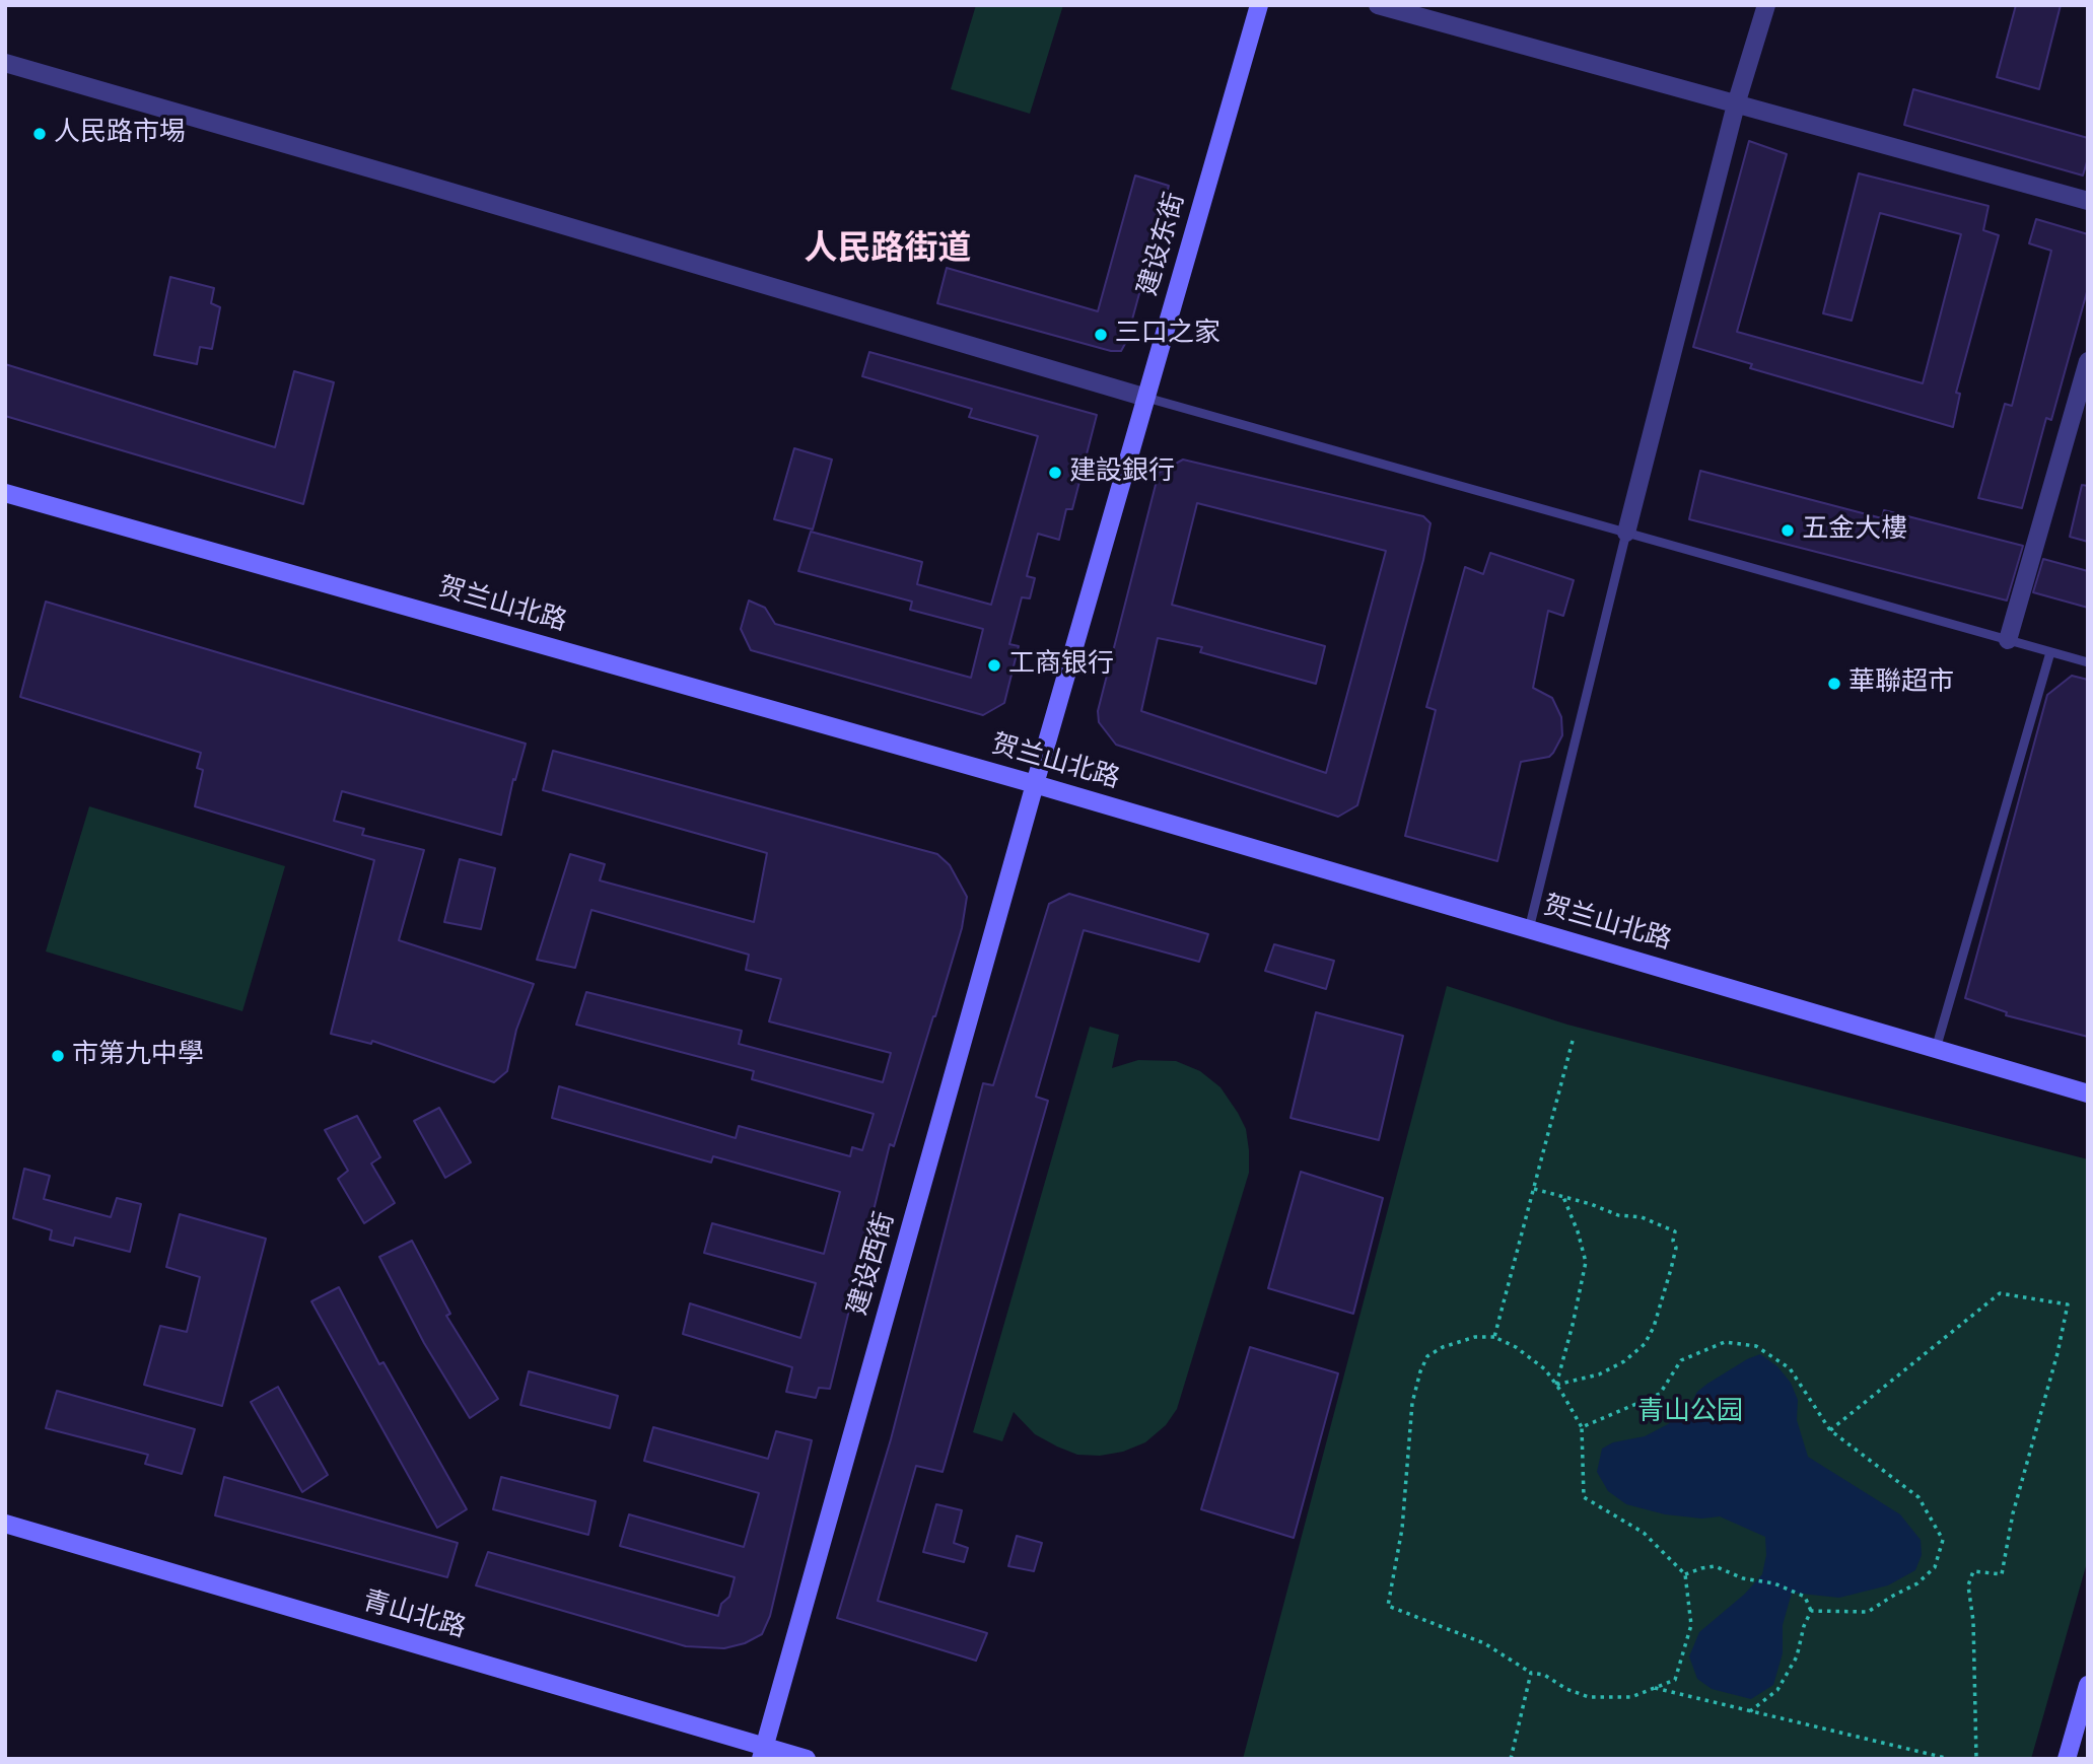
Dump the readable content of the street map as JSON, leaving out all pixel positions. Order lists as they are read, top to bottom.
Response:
{
  "streets": {
    "main road": [
      "建设东街",
      "贺兰山北路",
      "建设西街",
      "青山北路"
    ]
  },
  "crossings": [
    ["建设东街", "贺兰山北路"],
    ["建设东街", "建设西街"],
    ["贺兰山北路", "建设西街"],
    ["建设西街", "青山北路"]
  ],
  "districts": ["人民路街道"],
  "parks": ["青山公园"],
  "places": [
    "人民路市埸",
    "三口之家",
    "建設銀行",
    "五金大樓",
    "工商银行",
    "華聯超市",
    "市第九中學"
  ]
}
